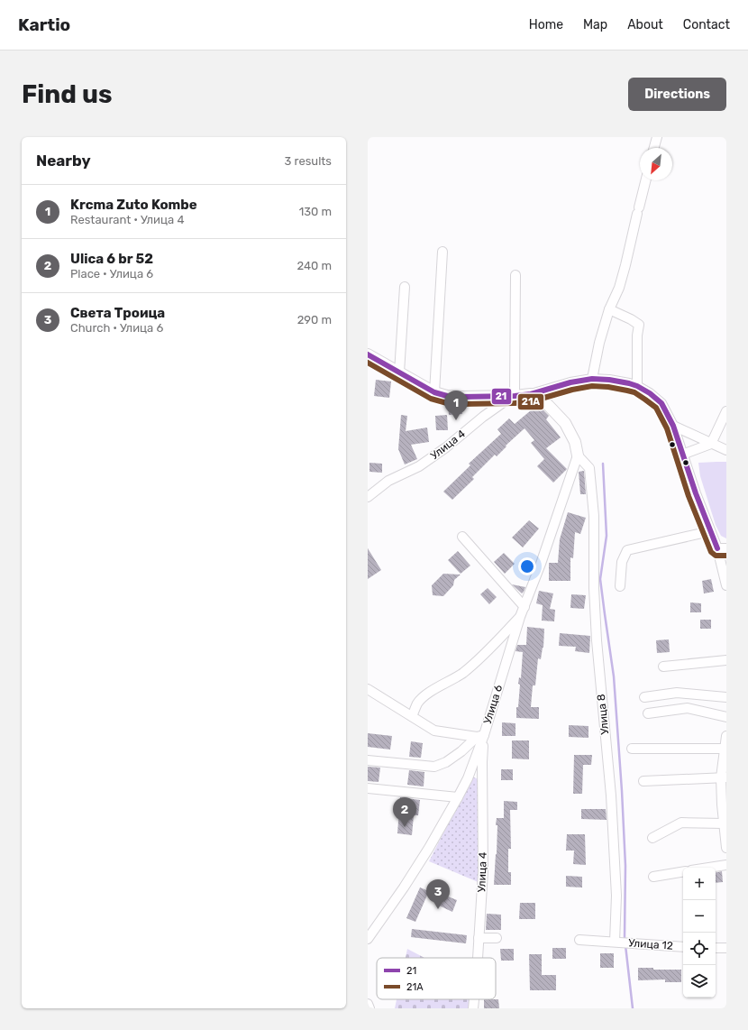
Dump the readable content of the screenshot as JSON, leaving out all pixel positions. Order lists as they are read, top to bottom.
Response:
{
  "streets": {
    "street": [
      "Улица 4",
      "Улица 6",
      "Улица 8",
      "Улица 12"
    ]
  },
  "crossings": [
    ["Улица 4", "Улица 6"],
    ["Улица 6", "Улица 8"],
    ["Улица 8", "Улица 12"]
  ],
  "lines": ["transit line 21", "transit line 21A"],
  "legend": ["21", "21A"],
  "north": "bottom left",
  "page": {
    "header": "Kartio",
    "nav": [
      "Home",
      "Map",
      "About",
      "Contact"
    ],
    "buttons": "Directions",
    "title": "Find us",
    "heading": ["Nearby", "3 results"],
    "list": [
      {
        "mark": "1",
        "name": "Krcma Zuto Kombe",
        "note": "Restaurant · Улица 4",
        "value": "130 m"
      },
      {
        "mark": "2",
        "name": "Ulica 6 br 52",
        "note": "Place · Улица 6",
        "value": "240 m"
      },
      {
        "mark": "3",
        "name": "Света Троица",
        "note": "Church · Улица 6",
        "value": "290 m"
      }
    ],
    "pins": ["1", "2", "3"],
    "map_buttons": ["+", "−"]
  }
}
